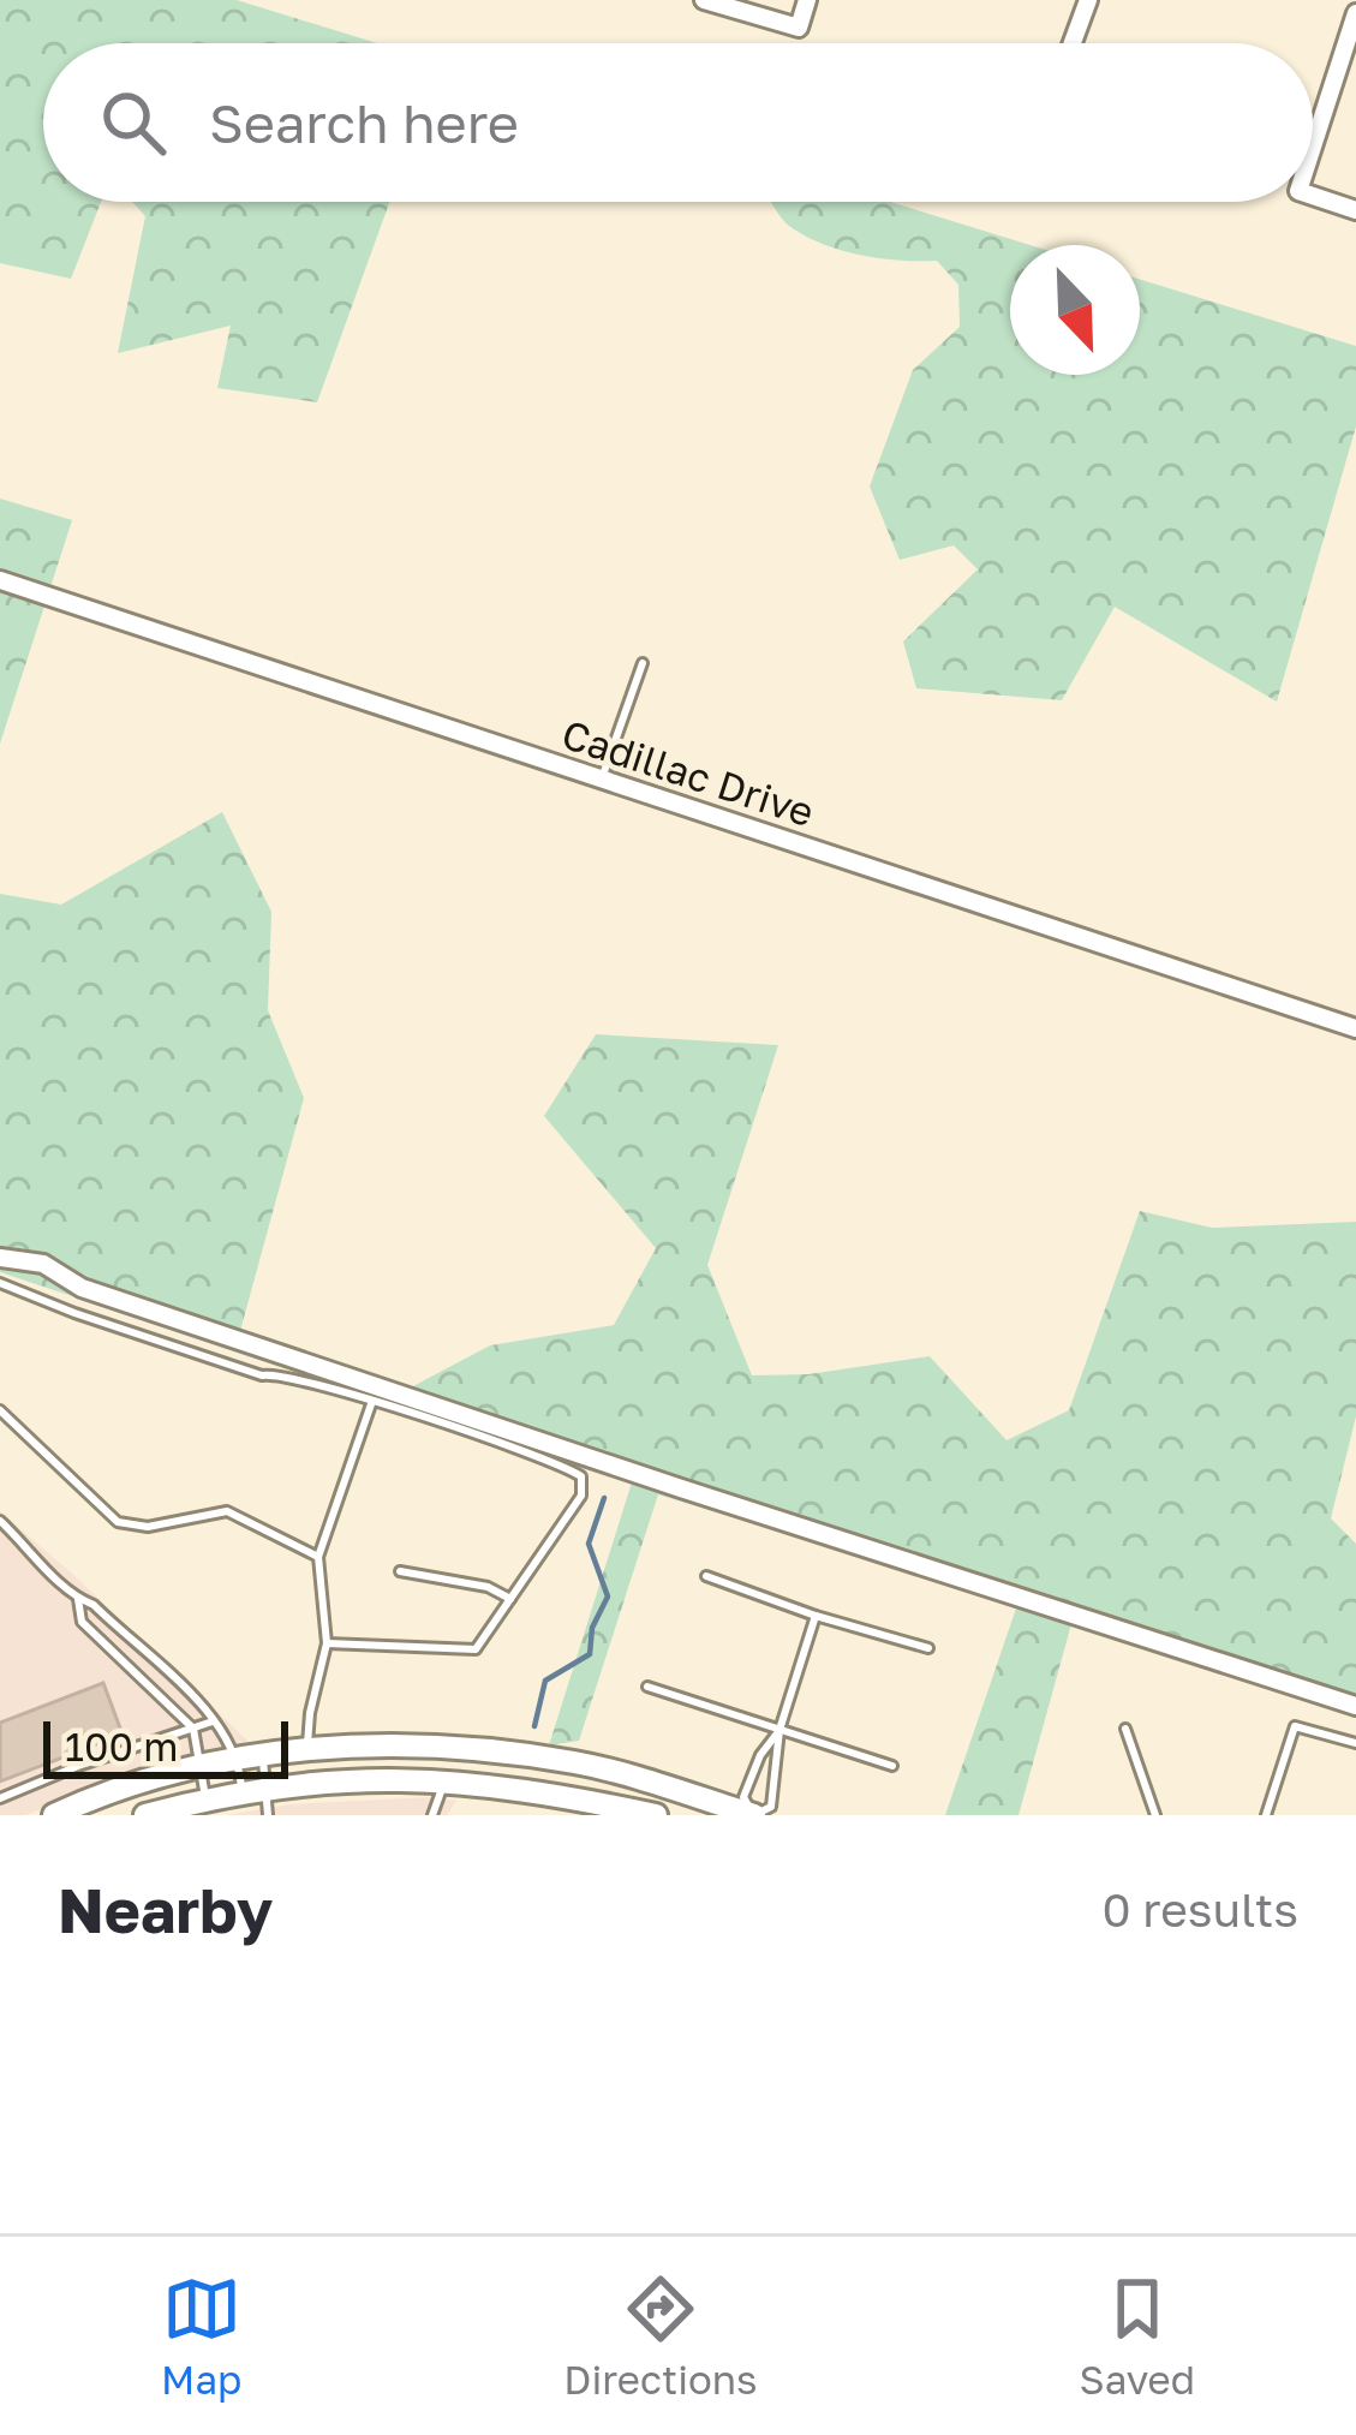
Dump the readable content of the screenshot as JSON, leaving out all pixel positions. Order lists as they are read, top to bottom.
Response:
{
  "streets": {
    "street": ["Cadillac Drive"]
  },
  "scale_bar": "100 m",
  "north": "bottom right",
  "page": {
    "search": "Search here",
    "scale": "100 m",
    "heading": ["Nearby", "0 results"],
    "nav": ["Map", "Directions", "Saved"]
  }
}
